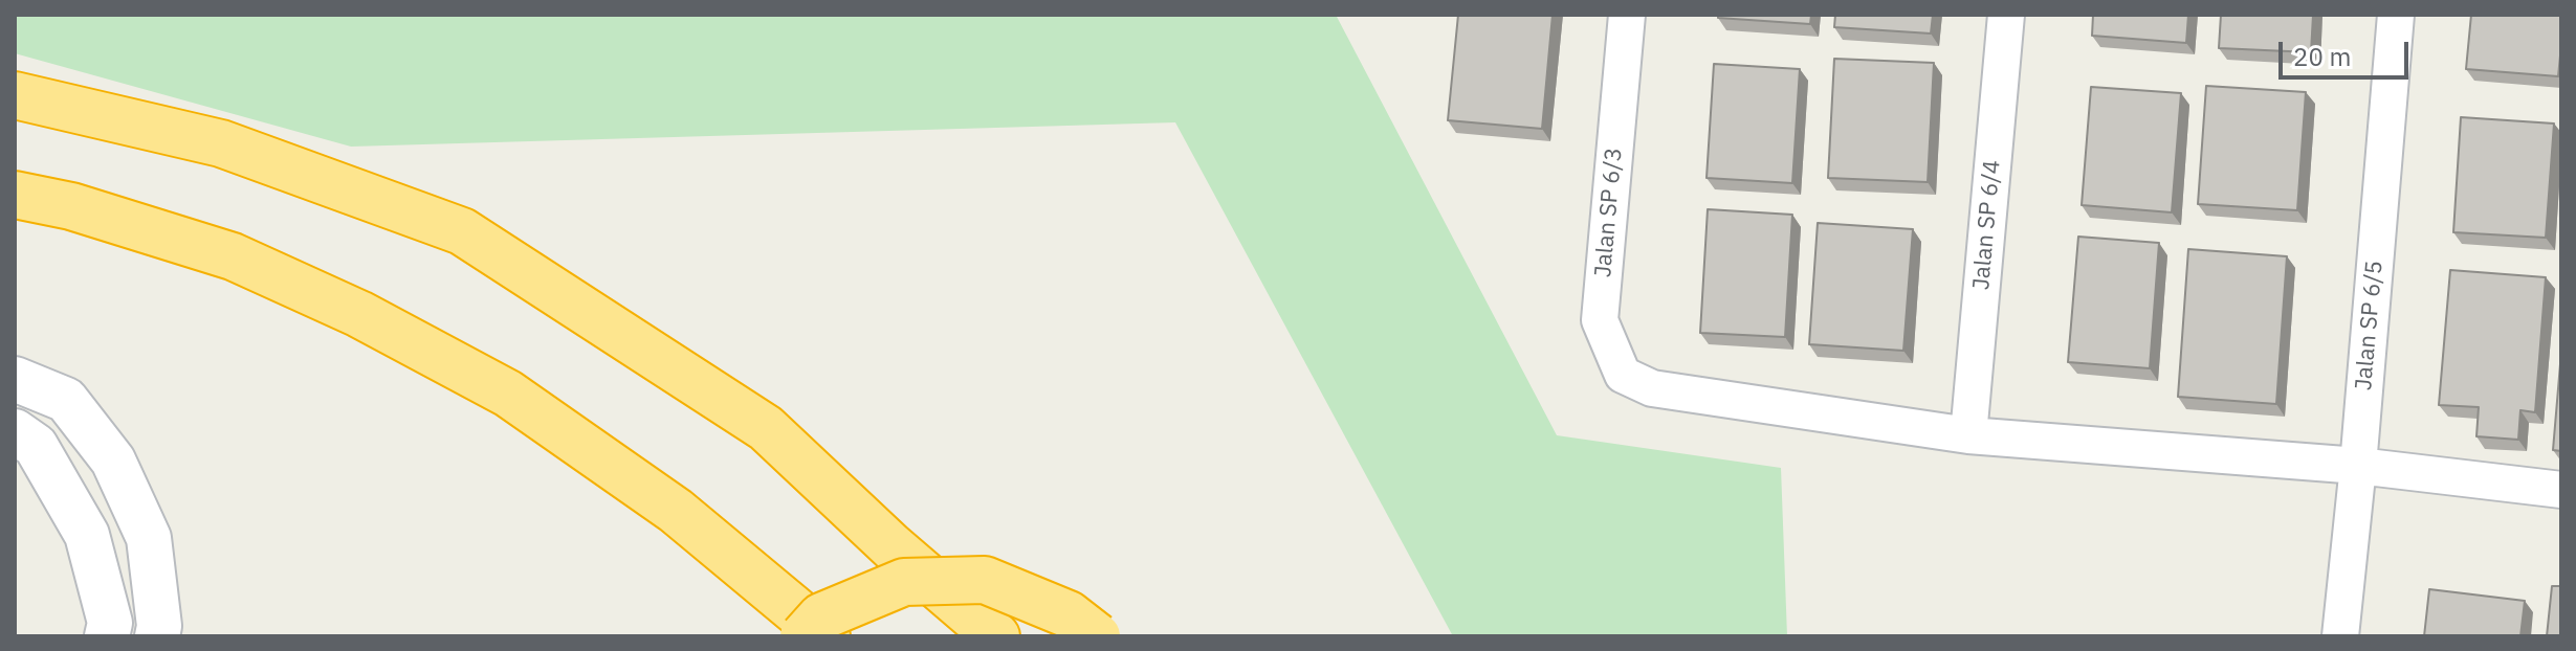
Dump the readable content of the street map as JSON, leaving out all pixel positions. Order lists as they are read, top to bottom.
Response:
{
  "streets": {
    "street": ["Jalan SP 6/3", "Jalan SP 6/4", "Jalan SP 6/5"]
  },
  "crossings": [
    ["Jalan SP 6/3", "Jalan SP 6/4"]
  ],
  "scale_bar": "20 m"
}
